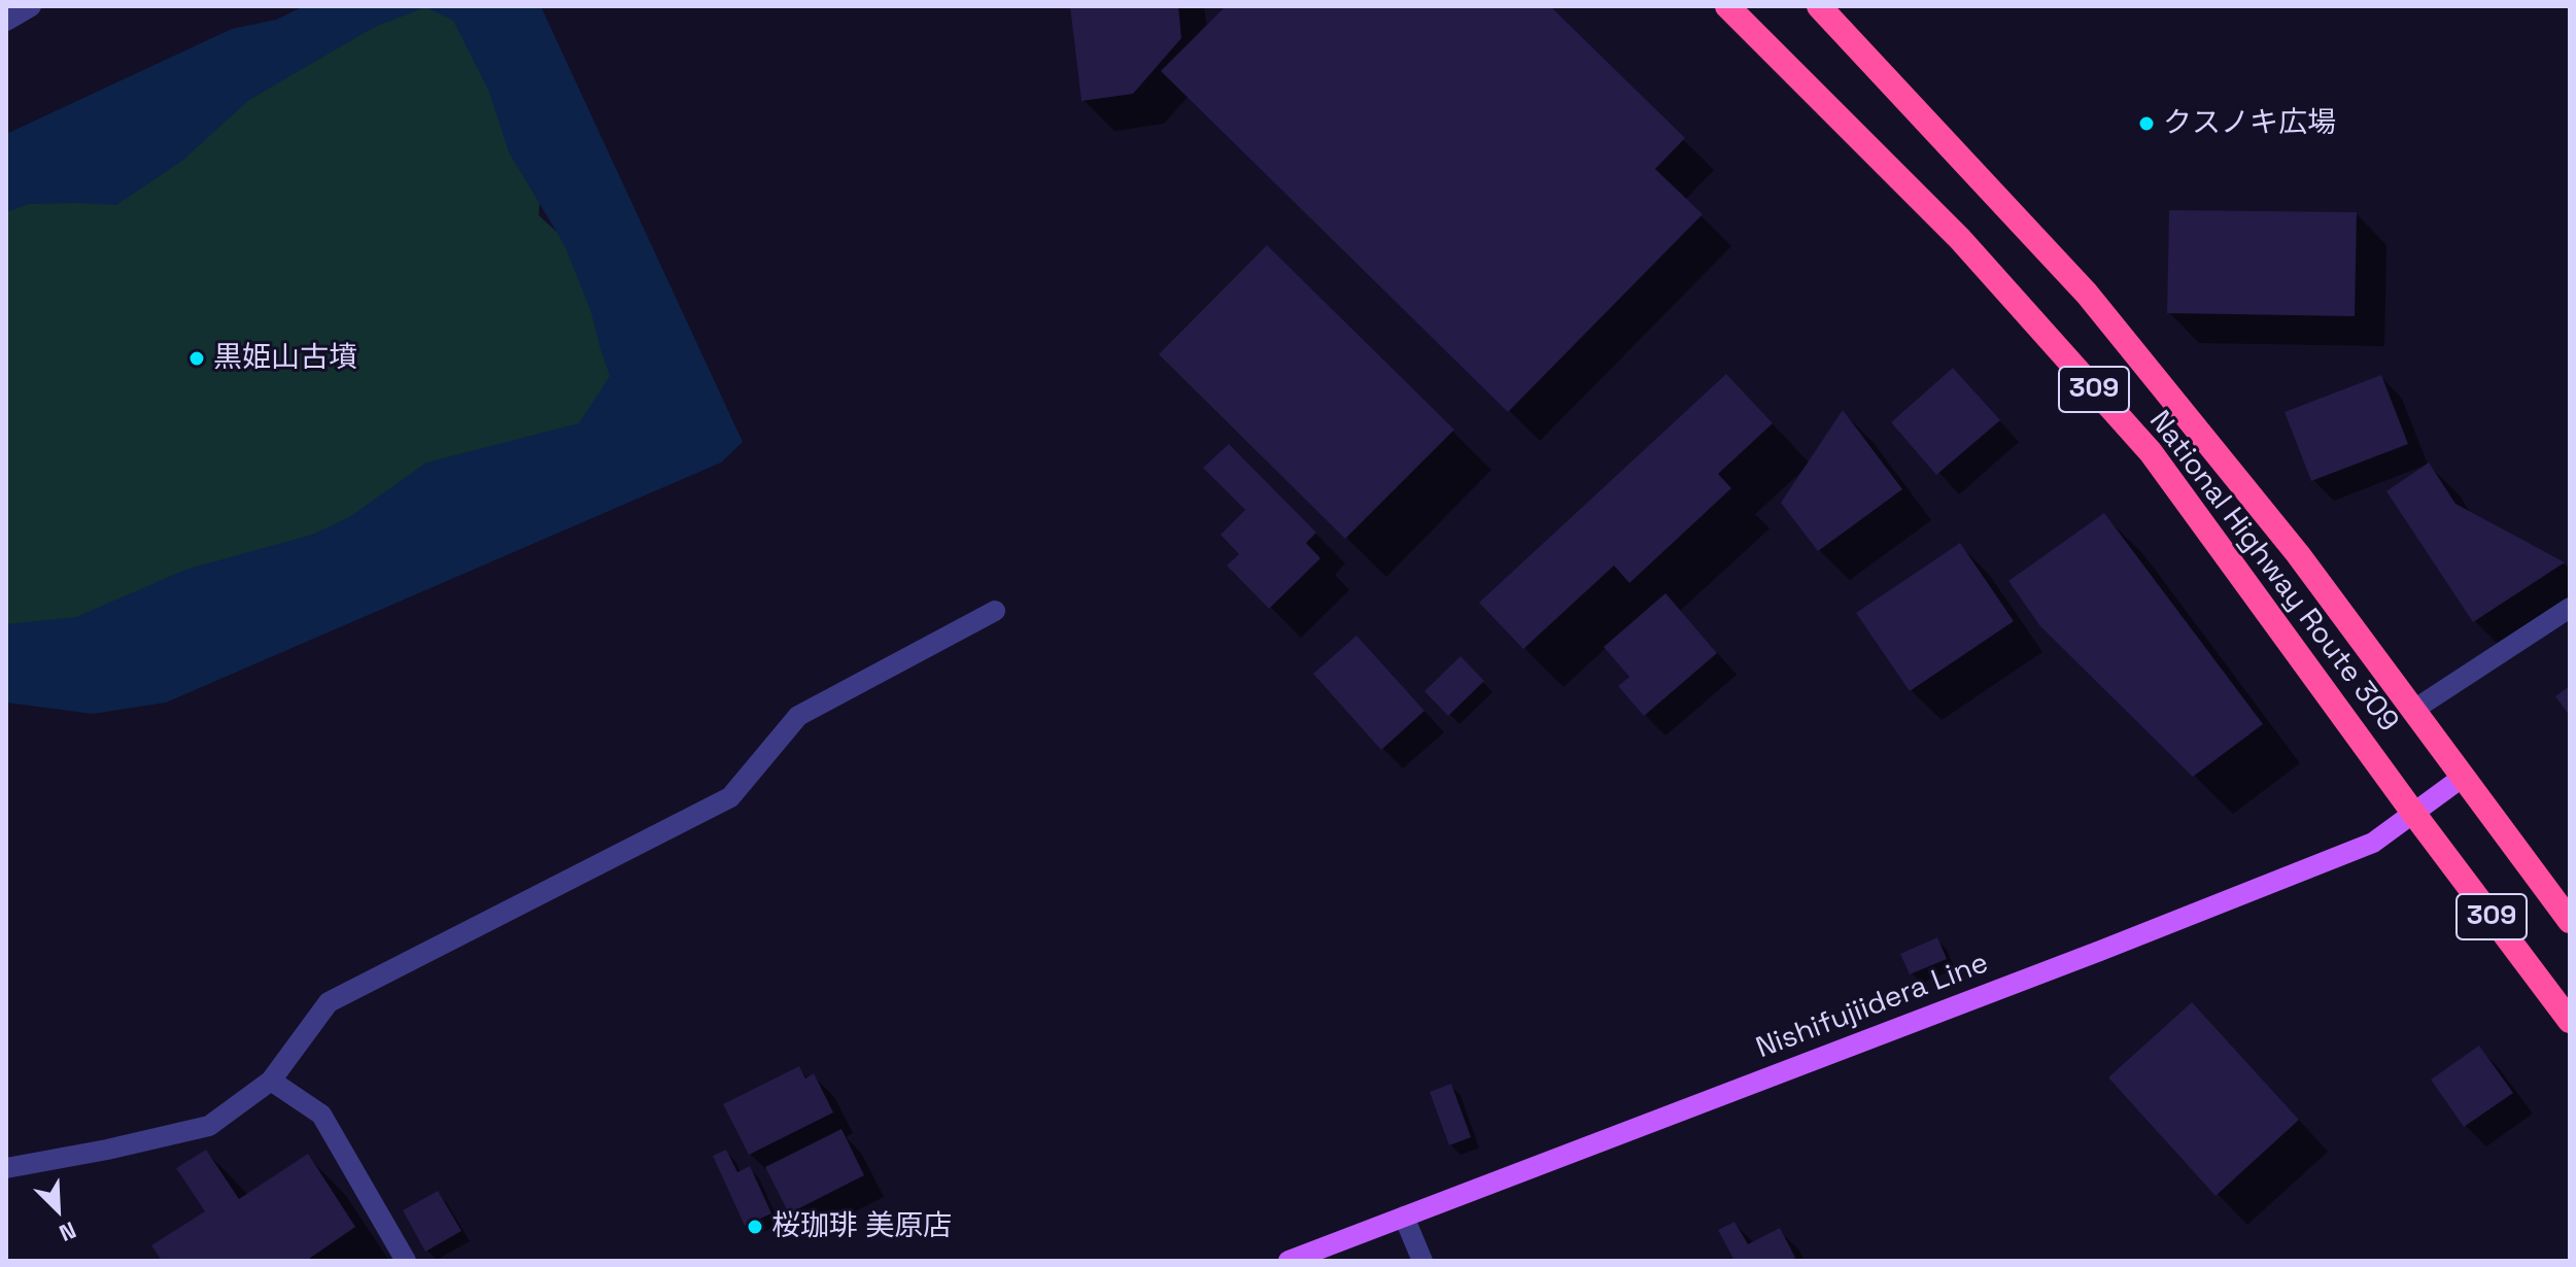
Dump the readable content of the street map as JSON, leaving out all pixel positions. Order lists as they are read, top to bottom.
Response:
{
  "streets": {
    "highway": ["309", "National Highway Route 309"],
    "main road": ["Nishifujiidera Line"]
  },
  "crossings": [
    ["National Highway Route 309", "Nishifujiidera Line"]
  ],
  "places": ["クスノキ広場", "黒姫山古墳", "桜珈琲 美原店"],
  "north": "bottom right"
}
